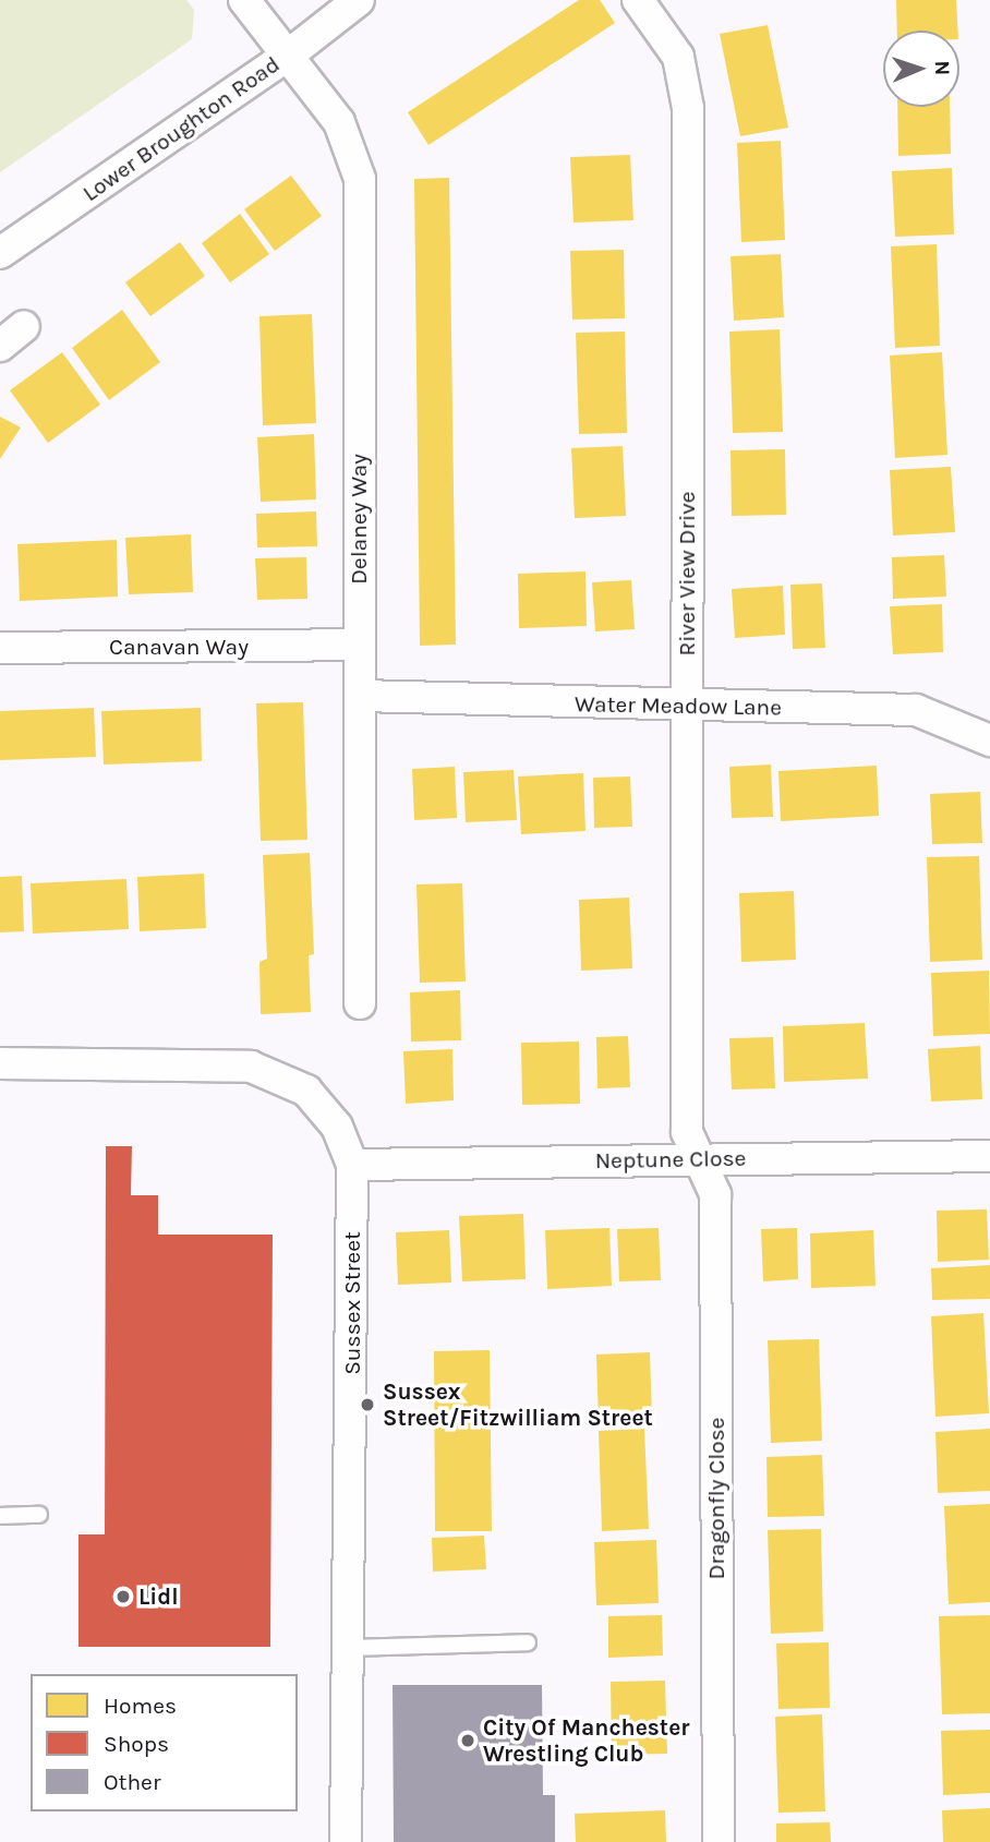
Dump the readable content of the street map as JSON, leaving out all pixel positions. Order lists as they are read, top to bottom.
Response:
{
  "streets": {
    "street": [
      "Lower Broughton Road",
      "Delaney Way",
      "River View Drive",
      "Canavan Way",
      "Water Meadow Lane",
      "Neptune Close",
      "Sussex Street",
      "Dragonfly Close"
    ]
  },
  "crossings": [
    ["Lower Broughton Road", "Delaney Way"],
    ["Delaney Way", "Canavan Way"],
    ["Delaney Way", "Water Meadow Lane"],
    ["River View Drive", "Water Meadow Lane"],
    ["River View Drive", "Neptune Close"],
    ["River View Drive", "Dragonfly Close"],
    ["Neptune Close", "Sussex Street"],
    ["Neptune Close", "Dragonfly Close"]
  ],
  "places": ["Sussex Street/Fitzwilliam Street", "Lidl", "City Of Manchester Wrestling Club"],
  "legend": ["Homes", "Shops", "Other"],
  "north": "right"
}
